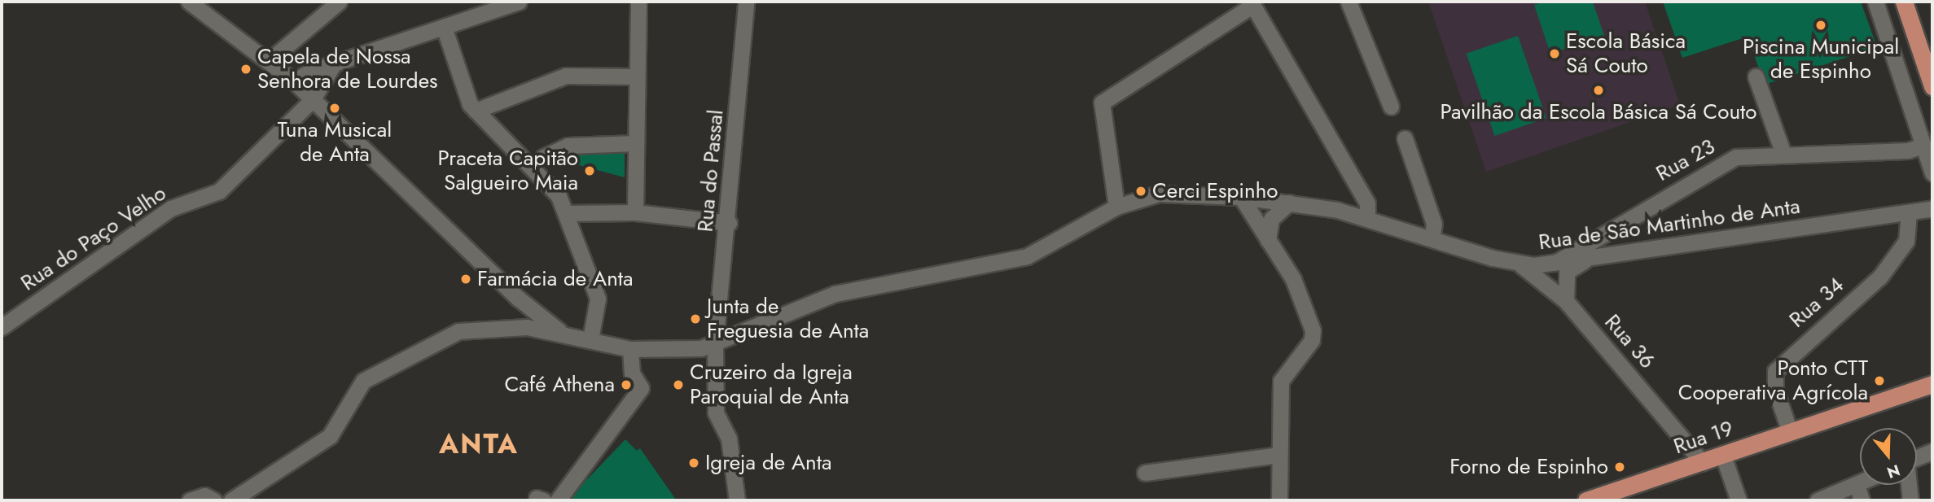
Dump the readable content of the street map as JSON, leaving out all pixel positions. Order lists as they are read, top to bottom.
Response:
{
  "streets": {
    "main road": ["Rua 19"],
    "street": [
      "Rua 23",
      "Rua do Passal",
      "Rua de São Martinho de Anta",
      "Rua do Paço Velho",
      "Rua 34",
      "Rua 36"
    ]
  },
  "crossings": [
    ["Rua 23", "Rua de São Martinho de Anta"],
    ["Rua do Passal", "Rua de São Martinho de Anta"],
    ["Rua de São Martinho de Anta", "Rua 34"],
    ["Rua de São Martinho de Anta", "Rua 36"],
    ["Rua 34", "Rua 19"],
    ["Rua 36", "Rua 19"]
  ],
  "districts": ["ANTA"],
  "places": [
    "Piscina Municipal de Espinho",
    "Escola Básica Sá Couto",
    "Capela de Nossa Senhora de Lourdes",
    "Pavilhão da Escola Básica Sá Couto",
    "Tuna Musical de Anta",
    "Praceta Capitão Salgueiro Maia",
    "Cerci Espinho",
    "Farmácia de Anta",
    "Junta de Freguesia de Anta",
    "Ponto CTT Cooperativa Agrícola",
    "Café Athena",
    "Cruzeiro da Igreja Paroquial de Anta",
    "Igreja de Anta",
    "Forno de Espinho"
  ],
  "north": "bottom"
}
